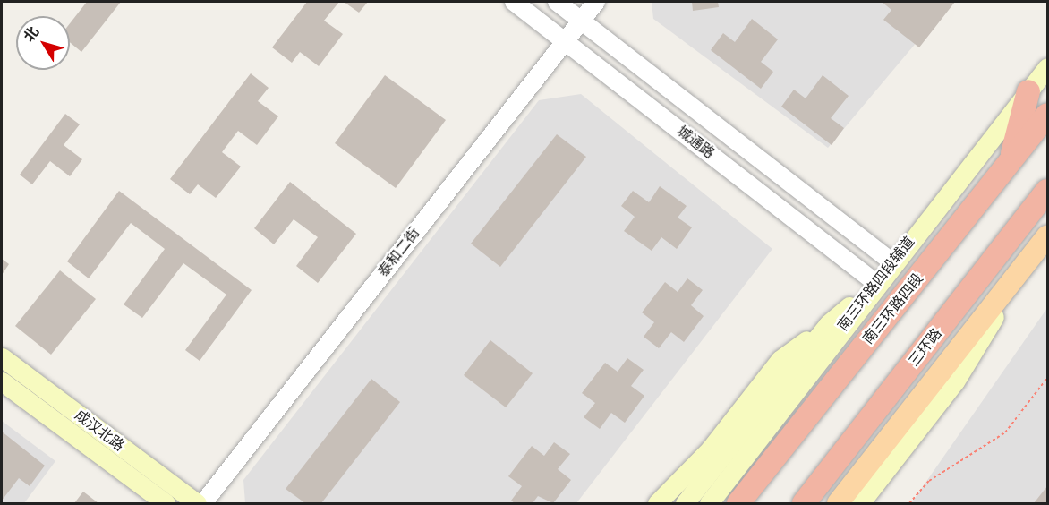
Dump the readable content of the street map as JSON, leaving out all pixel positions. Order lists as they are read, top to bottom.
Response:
{
  "streets": {
    "highway": ["南三环路四段", "三环路"],
    "main road": ["南三环路四段辅道", "成汉北路"],
    "street": ["城通路", "泰和二街"]
  },
  "crossings": [
    ["城通路", "泰和二街"],
    ["城通路", "南三环路四段辅道"]
  ],
  "north": "top left"
}
